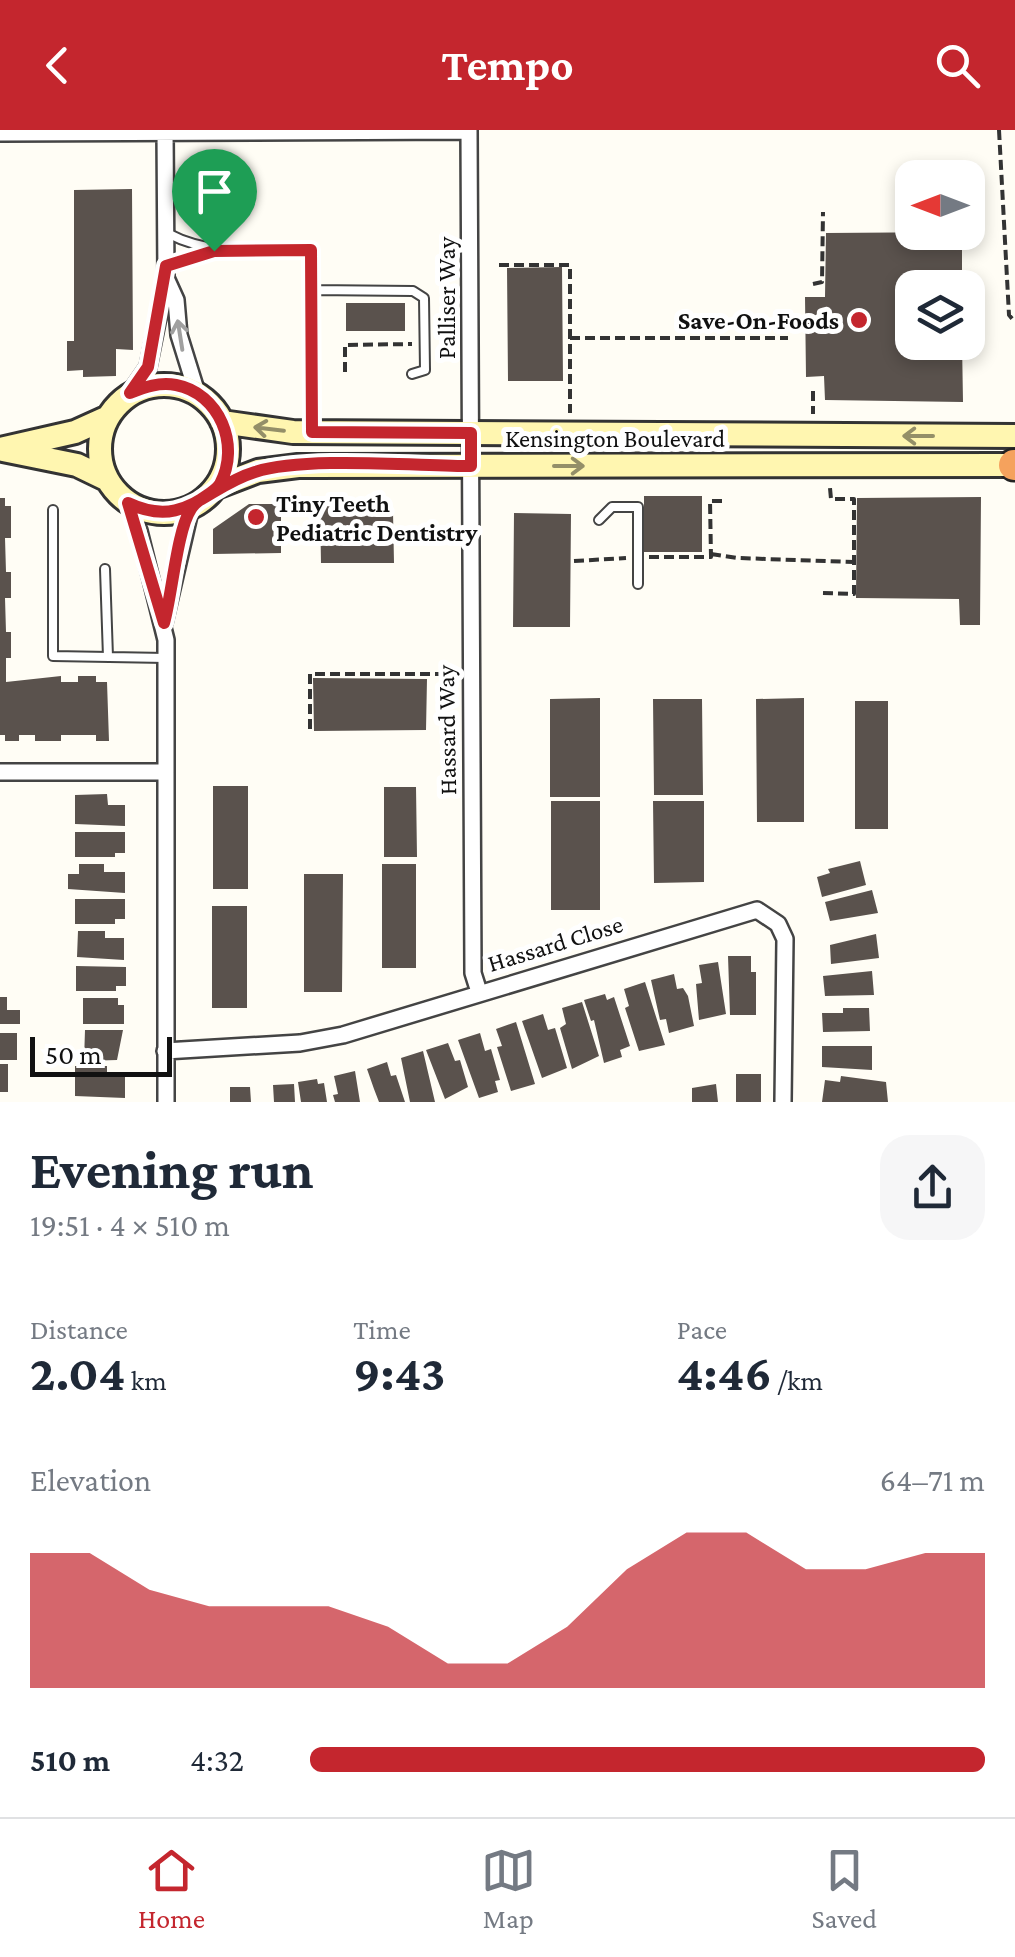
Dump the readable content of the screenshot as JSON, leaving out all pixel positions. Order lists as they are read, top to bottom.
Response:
{
  "streets": {
    "main road": ["Kensington Boulevard"],
    "street": ["Palliser Way", "Hassard Way", "Hassard Close"]
  },
  "crossings": [
    ["Palliser Way", "Kensington Boulevard"],
    ["Palliser Way", "Hassard Way"],
    ["Kensington Boulevard", "Hassard Way"],
    ["Hassard Way", "Hassard Close"]
  ],
  "places": ["Save-On-Foods", "Tiny Teeth Pediatric Dentistry"],
  "scale_bar": "50 m",
  "north": "left",
  "page": {
    "header": "Tempo",
    "scale": "50 m",
    "heading": ["Evening run", "19:51 · 4 × 510 m"],
    "stats": [
      ["Distance", "2.04 km"],
      ["Time", "9:43"],
      ["Pace", "4:46 /km"]
    ],
    "chart": ["Elevation", "64–71 m"],
    "list": [
      {
        "name": "510 m",
        "note": "4:32"
      }
    ],
    "tabs": ["Home", "Map", "Saved"]
  }
}
